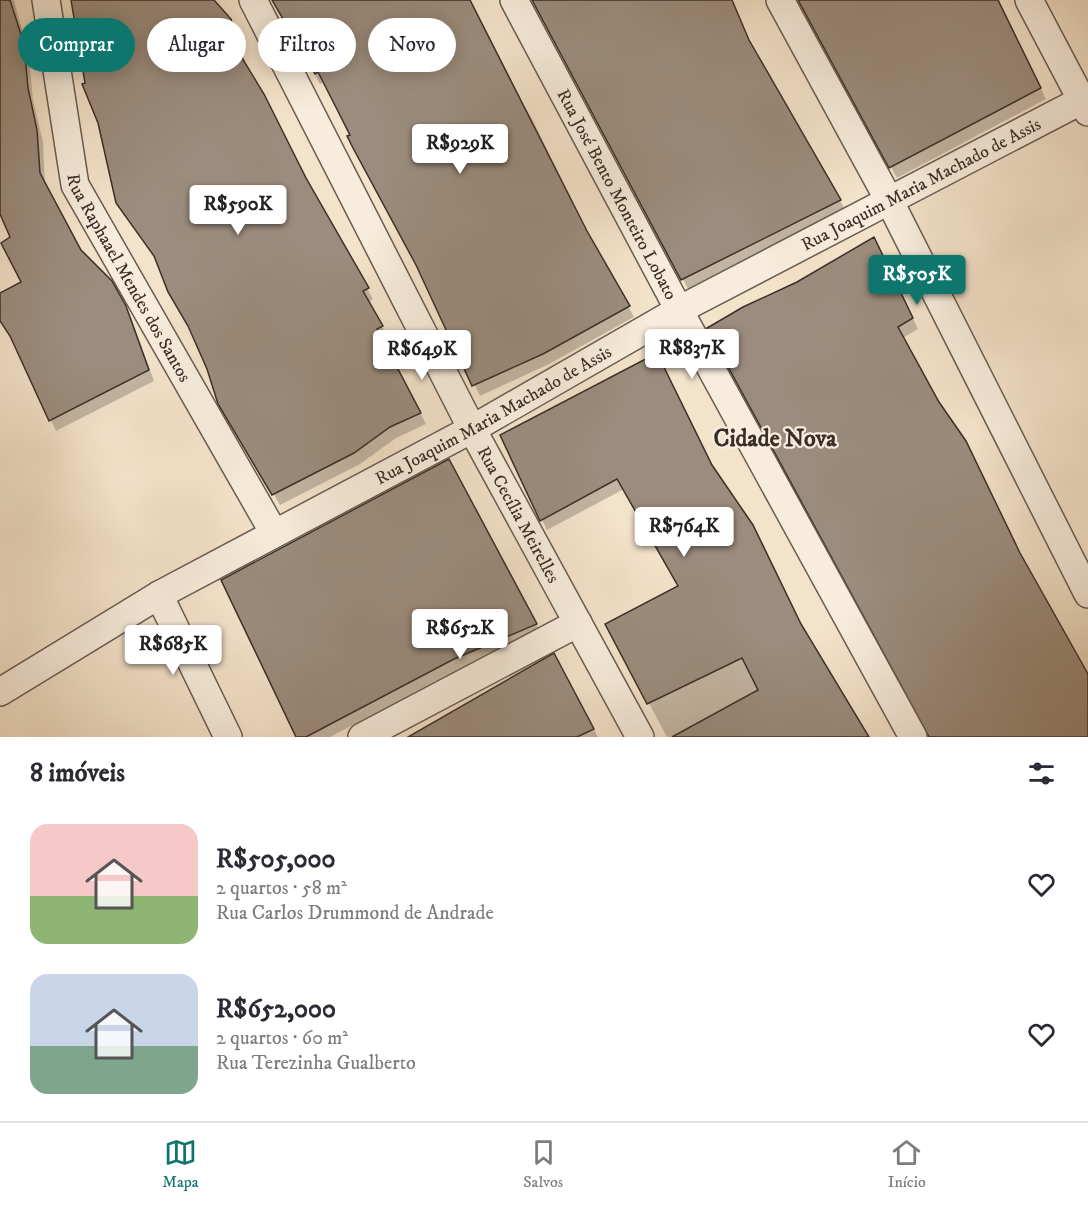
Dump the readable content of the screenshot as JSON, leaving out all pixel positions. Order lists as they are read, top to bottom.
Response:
{
  "streets": {
    "street": [
      "Rua Joaquim Maria Machado de Assis",
      "Rua José Bento Monteiro Lobato",
      "Rua Raphaael Mendes dos Santos",
      "Rua Cecília Meirelles"
    ]
  },
  "crossings": [
    ["Rua Joaquim Maria Machado de Assis", "Rua José Bento Monteiro Lobato"],
    ["Rua Joaquim Maria Machado de Assis", "Rua Raphaael Mendes dos Santos"],
    ["Rua Joaquim Maria Machado de Assis", "Rua Cecília Meirelles"]
  ],
  "districts": ["Cidade Nova"],
  "page": {
    "chip": [
      "Comprar",
      "Alugar",
      "Filtros",
      "Novo"
    ],
    "price": [
      "R$929K",
      "R$590K",
      "R$505K",
      "R$837K",
      "R$649K",
      "R$764K",
      "R$652K",
      "R$685K"
    ],
    "heading": "8 imóveis",
    "list": [
      {
        "name": "R$505,000",
        "note": "2 quartos · 58 m² · Rua Carlos Drummond de Andrade"
      },
      {
        "name": "R$652,000",
        "note": "2 quartos · 60 m² · Rua Terezinha Gualberto"
      }
    ],
    "tabs": ["Mapa", "Salvos", "Início"]
  }
}
